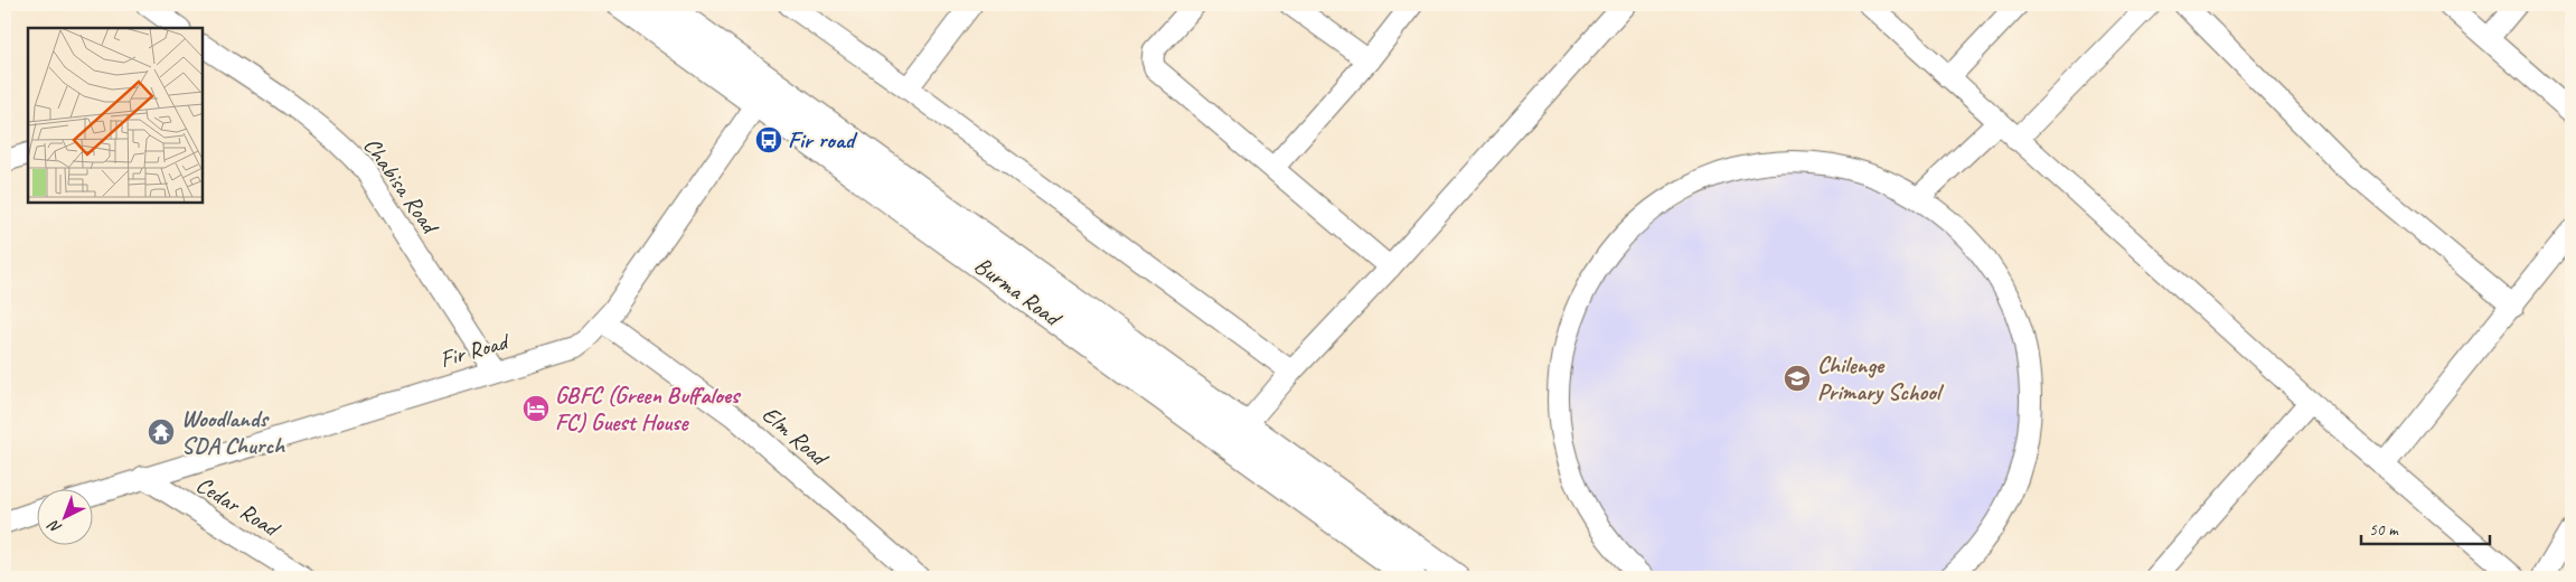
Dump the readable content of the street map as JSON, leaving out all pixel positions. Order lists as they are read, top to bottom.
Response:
{
  "streets": {
    "main road": ["Burma Road"],
    "street": [
      "Chabisa Road",
      "Fir Road",
      "Elm Road",
      "Cedar Road"
    ]
  },
  "crossings": [
    ["Chabisa Road", "Fir Road"],
    ["Burma Road", "Fir Road"],
    ["Fir Road", "Elm Road"],
    ["Fir Road", "Cedar Road"]
  ],
  "places": {
    "bus stop": ["Fir road"],
    "school or university": ["Chilenge Primary School"],
    "hotel": ["GBFC (Green Buffaloes FC) Guest House"],
    "temple": ["Woodlands SDA Church"]
  },
  "scale_bar": "50 m",
  "north": "bottom left"
}
